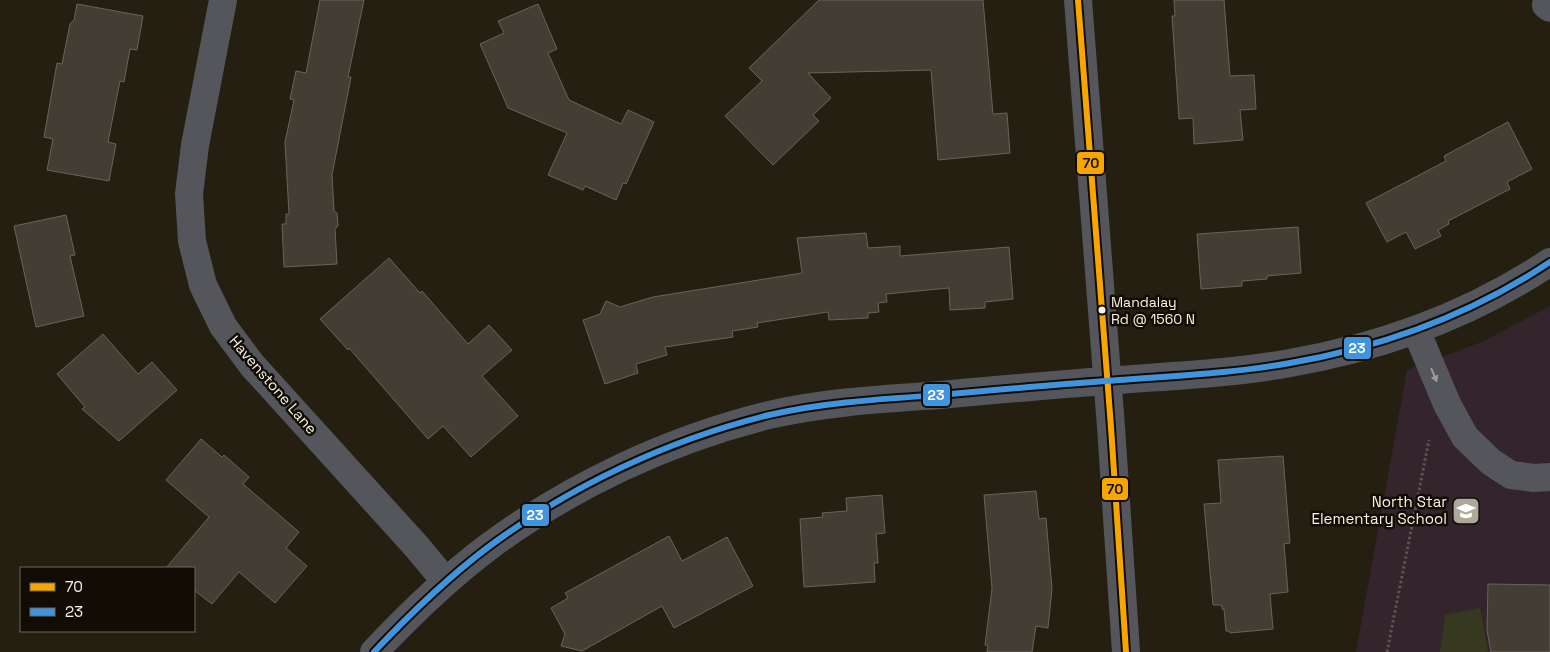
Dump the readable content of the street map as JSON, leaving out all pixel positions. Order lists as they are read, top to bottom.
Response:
{
  "streets": {
    "street": ["Havenstone Lane"]
  },
  "places": {
    "other": ["Mandalay Rd @ 1560 N"],
    "school or university": ["North Star Elementary School"]
  },
  "lines": ["transit line 70", "transit line 23"],
  "legend": ["70", "23"]
}
